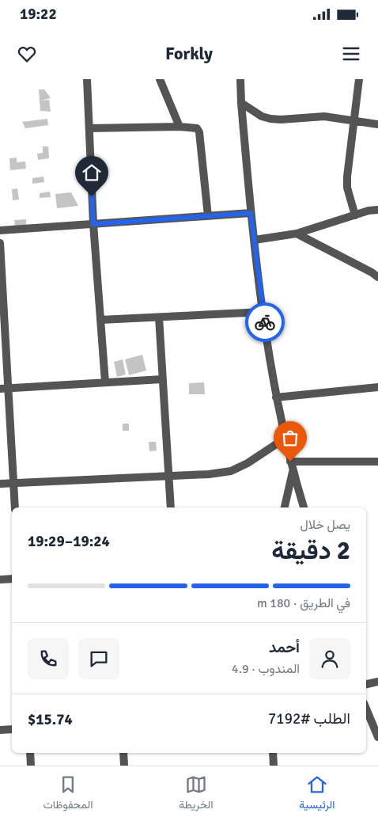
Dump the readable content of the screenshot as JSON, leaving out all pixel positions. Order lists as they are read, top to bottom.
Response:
{
  "page": {
    "status": "19:22",
    "header": "Forkly",
    "heading": ["2 دقيقة", "يصل خلال", "19:24–19:29"],
    "panel": [
      "أحمد",
      "المندوب · 4.9",
      "الطلب #7192",
      "$15.74"
    ],
    "bar": "في الطريق · 180 m",
    "tabs": ["الرئيسية", "الخريطة", "المحفوظات"]
  }
}
